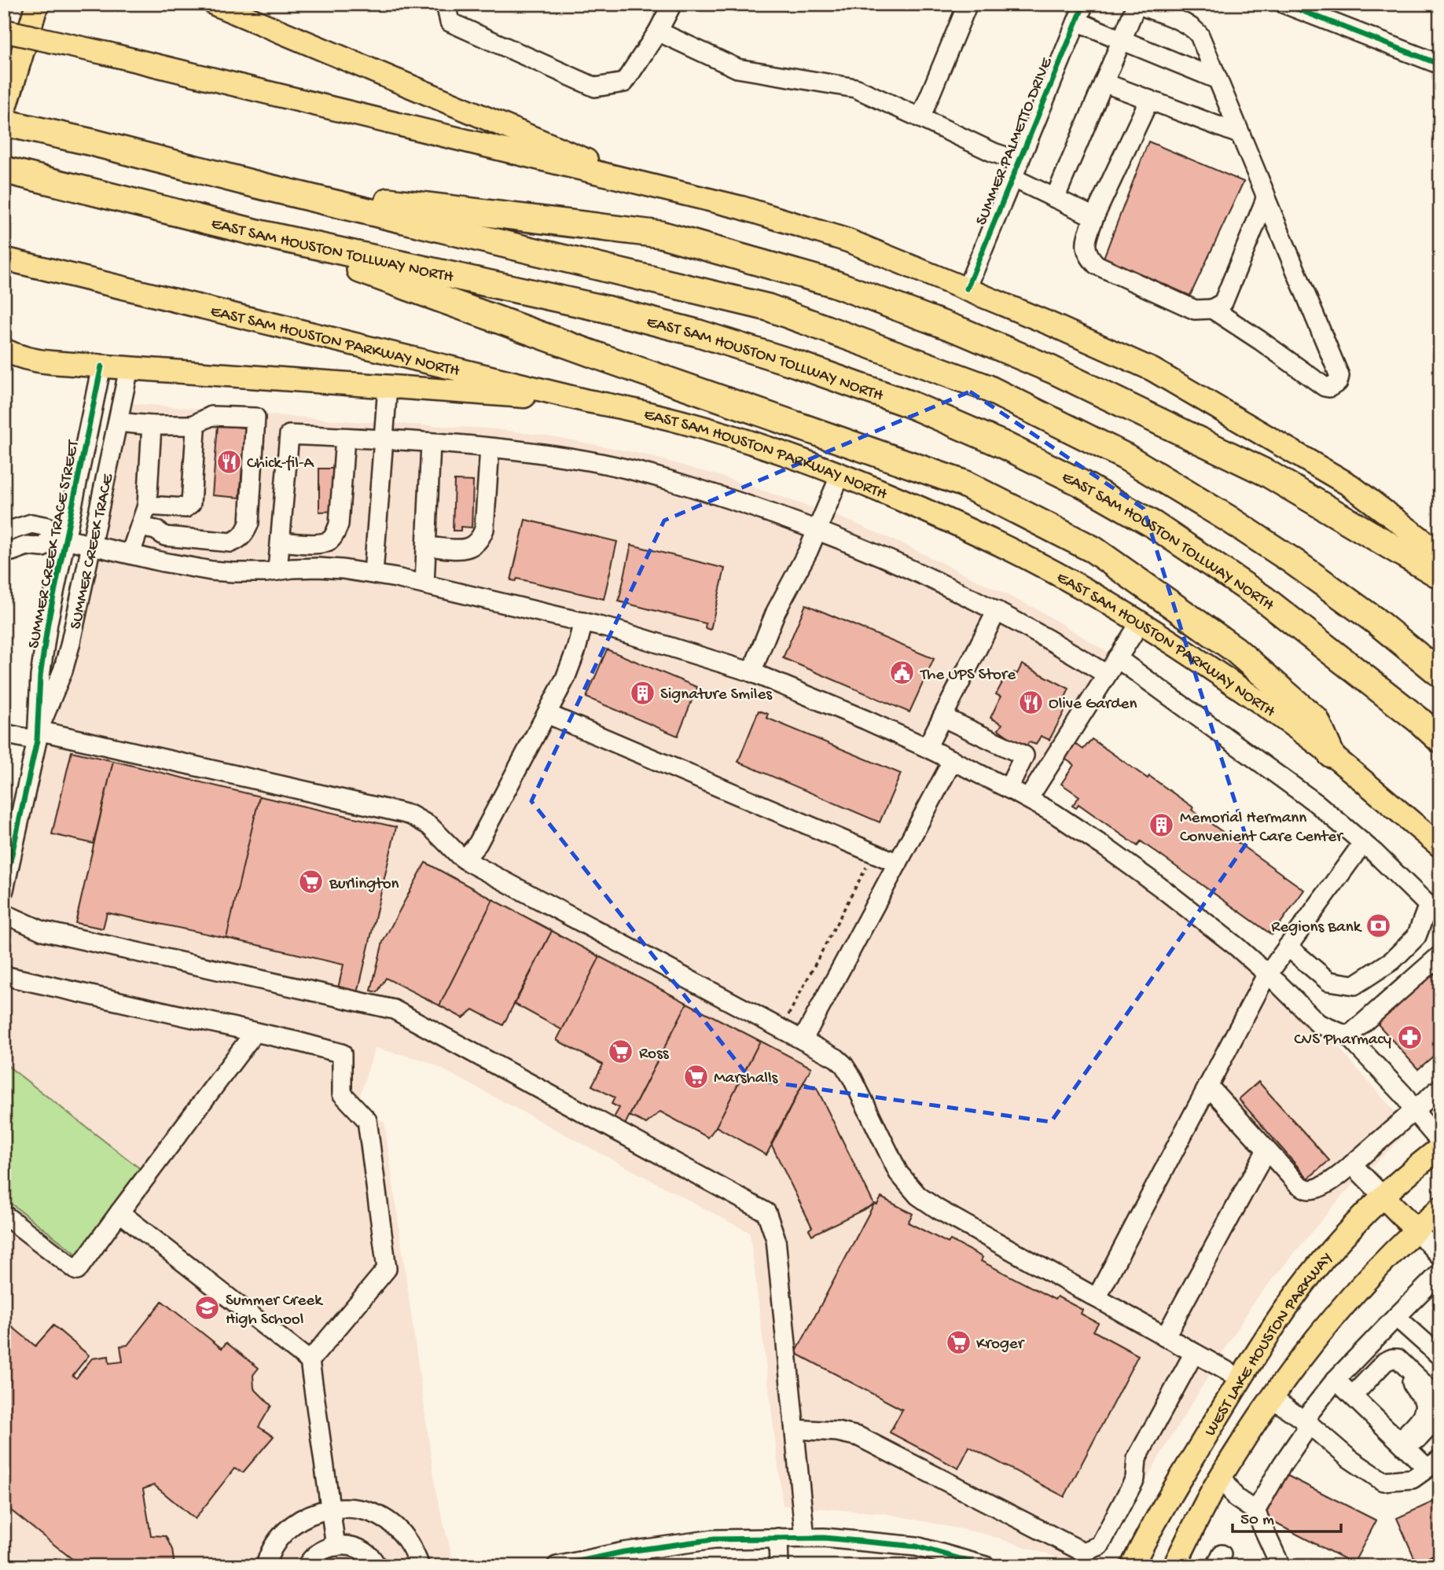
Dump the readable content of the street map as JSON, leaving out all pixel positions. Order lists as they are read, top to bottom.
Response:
{
  "streets": {
    "highway": ["EAST SAM HOUSTON TOLLWAY NORTH"],
    "main road": ["EAST SAM HOUSTON PARKWAY NORTH", "WEST LAKE HOUSTON PARKWAY"],
    "street": ["SUMMER PALMETTO DRIVE", "SUMMER CREEK TRACE STREET", "SUMMER CREEK TRACE"]
  },
  "crossings": [
    ["SUMMER CREEK TRACE STREET", "SUMMER CREEK TRACE"]
  ],
  "places": {
    "restaurant": ["Chick-fil-A", "Olive Garden"],
    "public building": ["The UPS Store"],
    "building": ["Signature Smiles", "Memorial Hermann Convenient Care Center"],
    "supermarket": [
      "Burlington",
      "Ross",
      "Marshalls",
      "Kroger"
    ],
    "bank": ["Regions Bank"],
    "pharmacy": ["CVS Pharmacy"],
    "school or university": ["Summer Creek High School"]
  },
  "scale_bar": "50 m"
}
